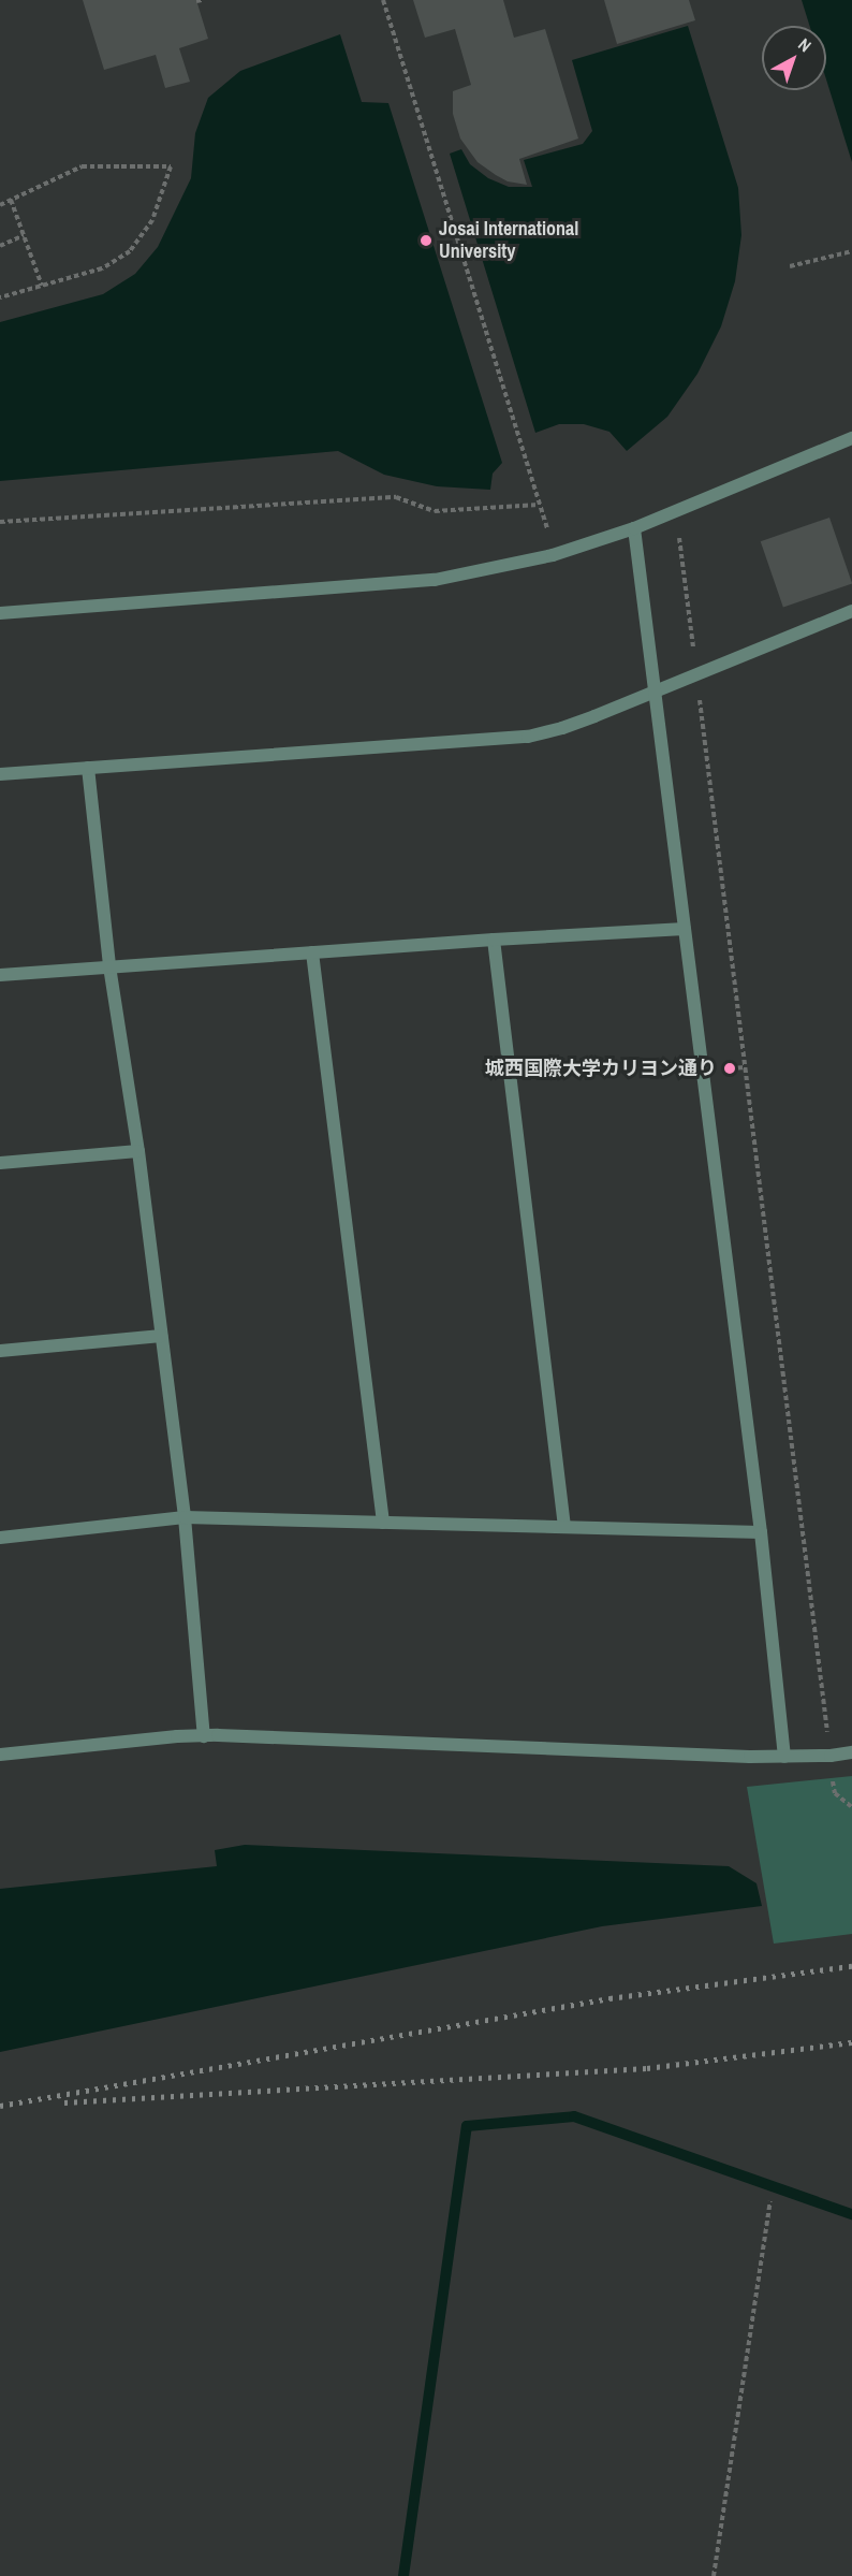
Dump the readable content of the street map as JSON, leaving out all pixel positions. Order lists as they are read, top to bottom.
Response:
{
  "places": ["Josai International University", "城西国際大学カリヨン通り"],
  "north": "top right"
}
